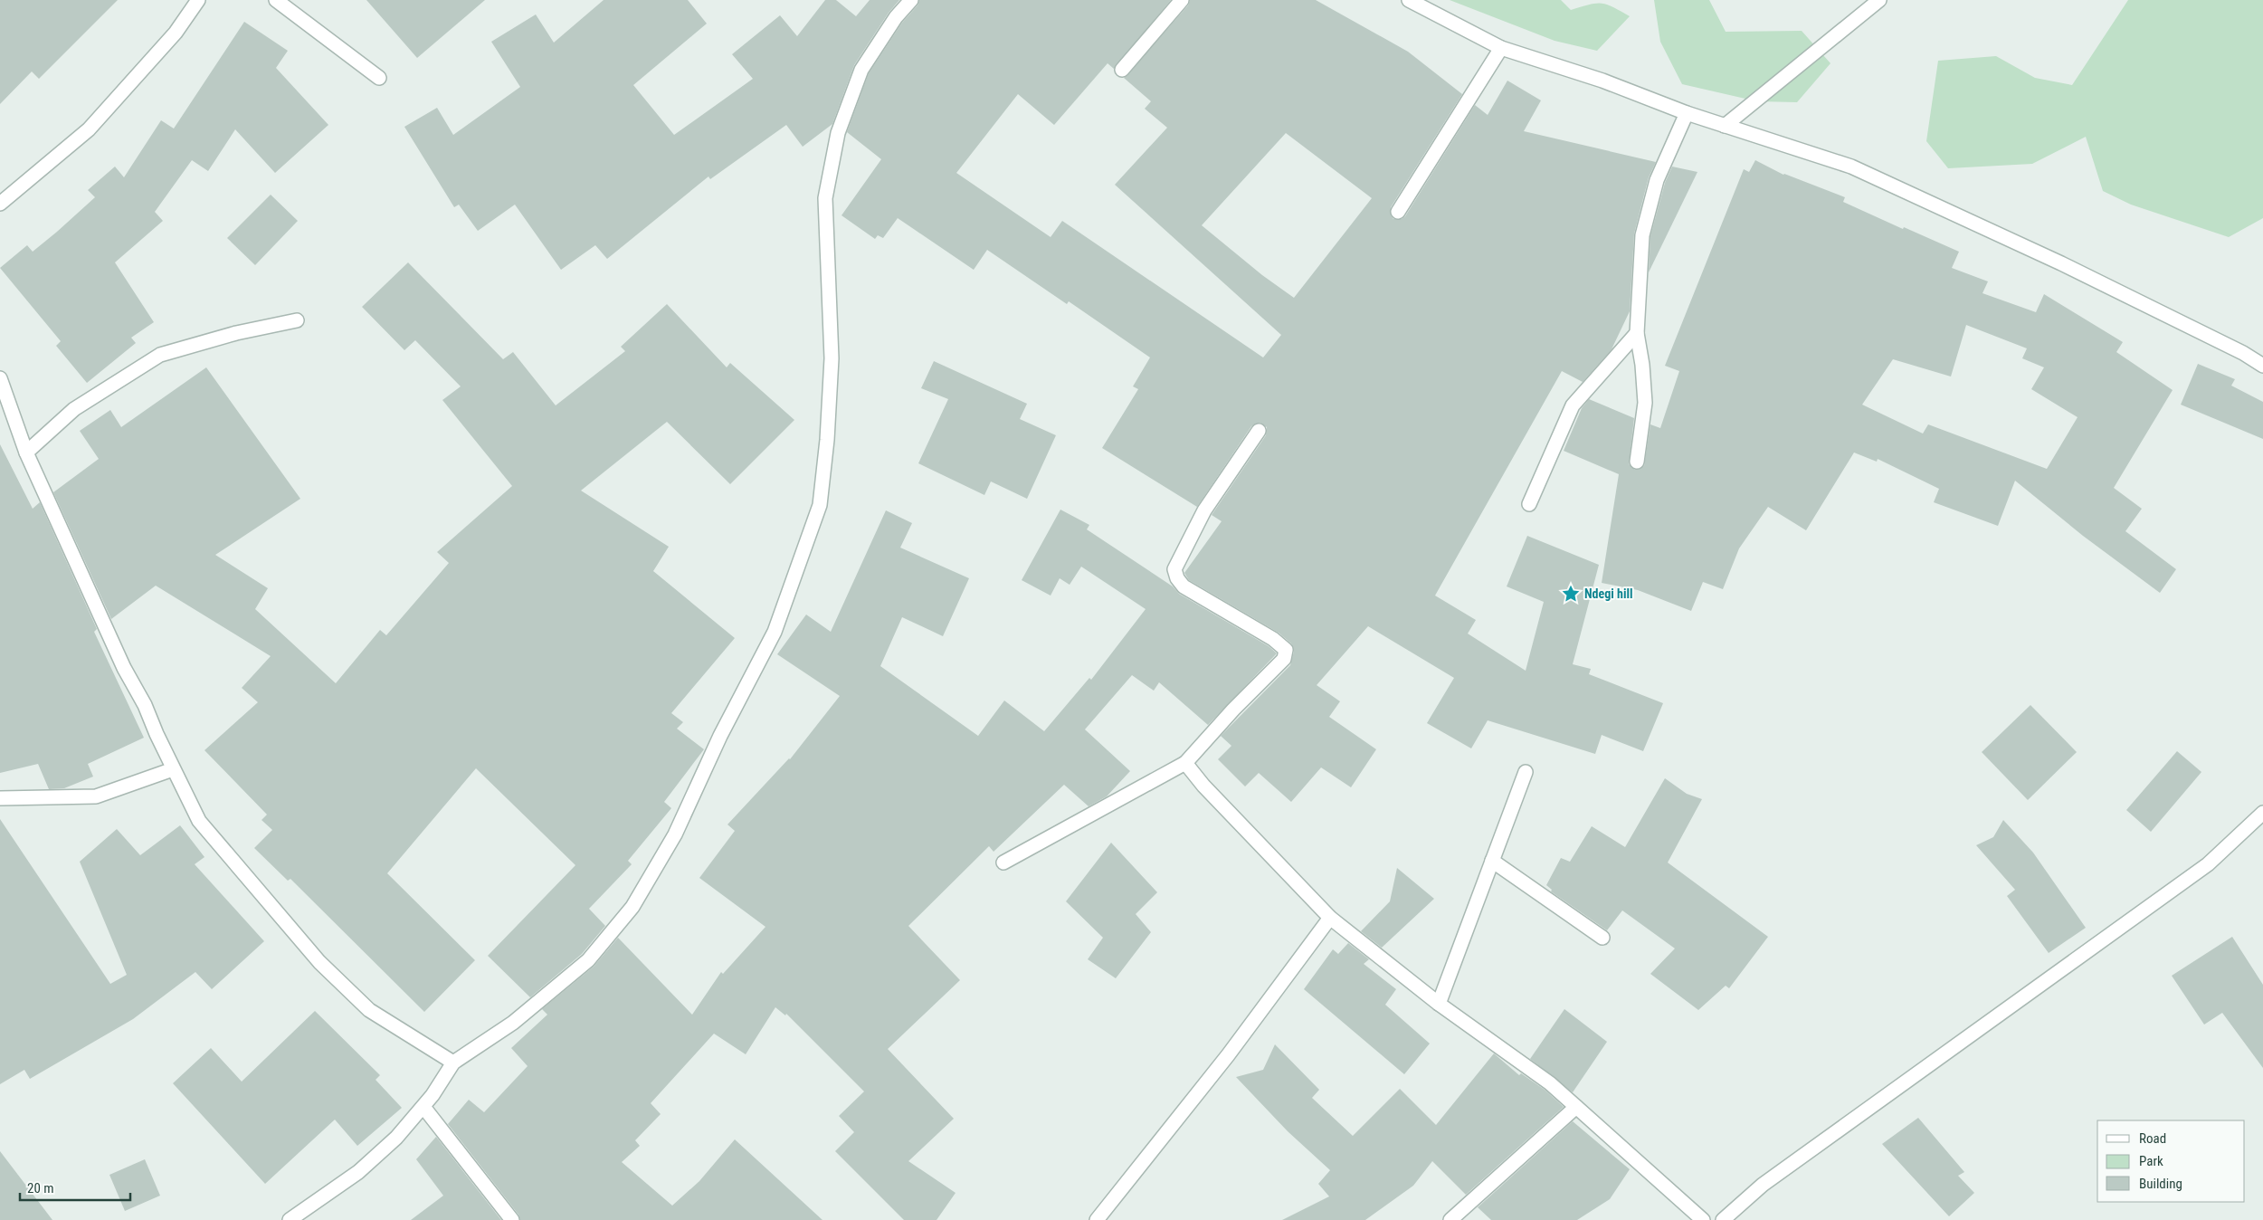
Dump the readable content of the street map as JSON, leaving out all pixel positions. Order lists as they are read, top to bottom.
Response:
{
  "places": {
    "place": ["Ndegi hill"]
  },
  "legend": ["Road", "Park", "Building"],
  "scale_bar": "20 m"
}
